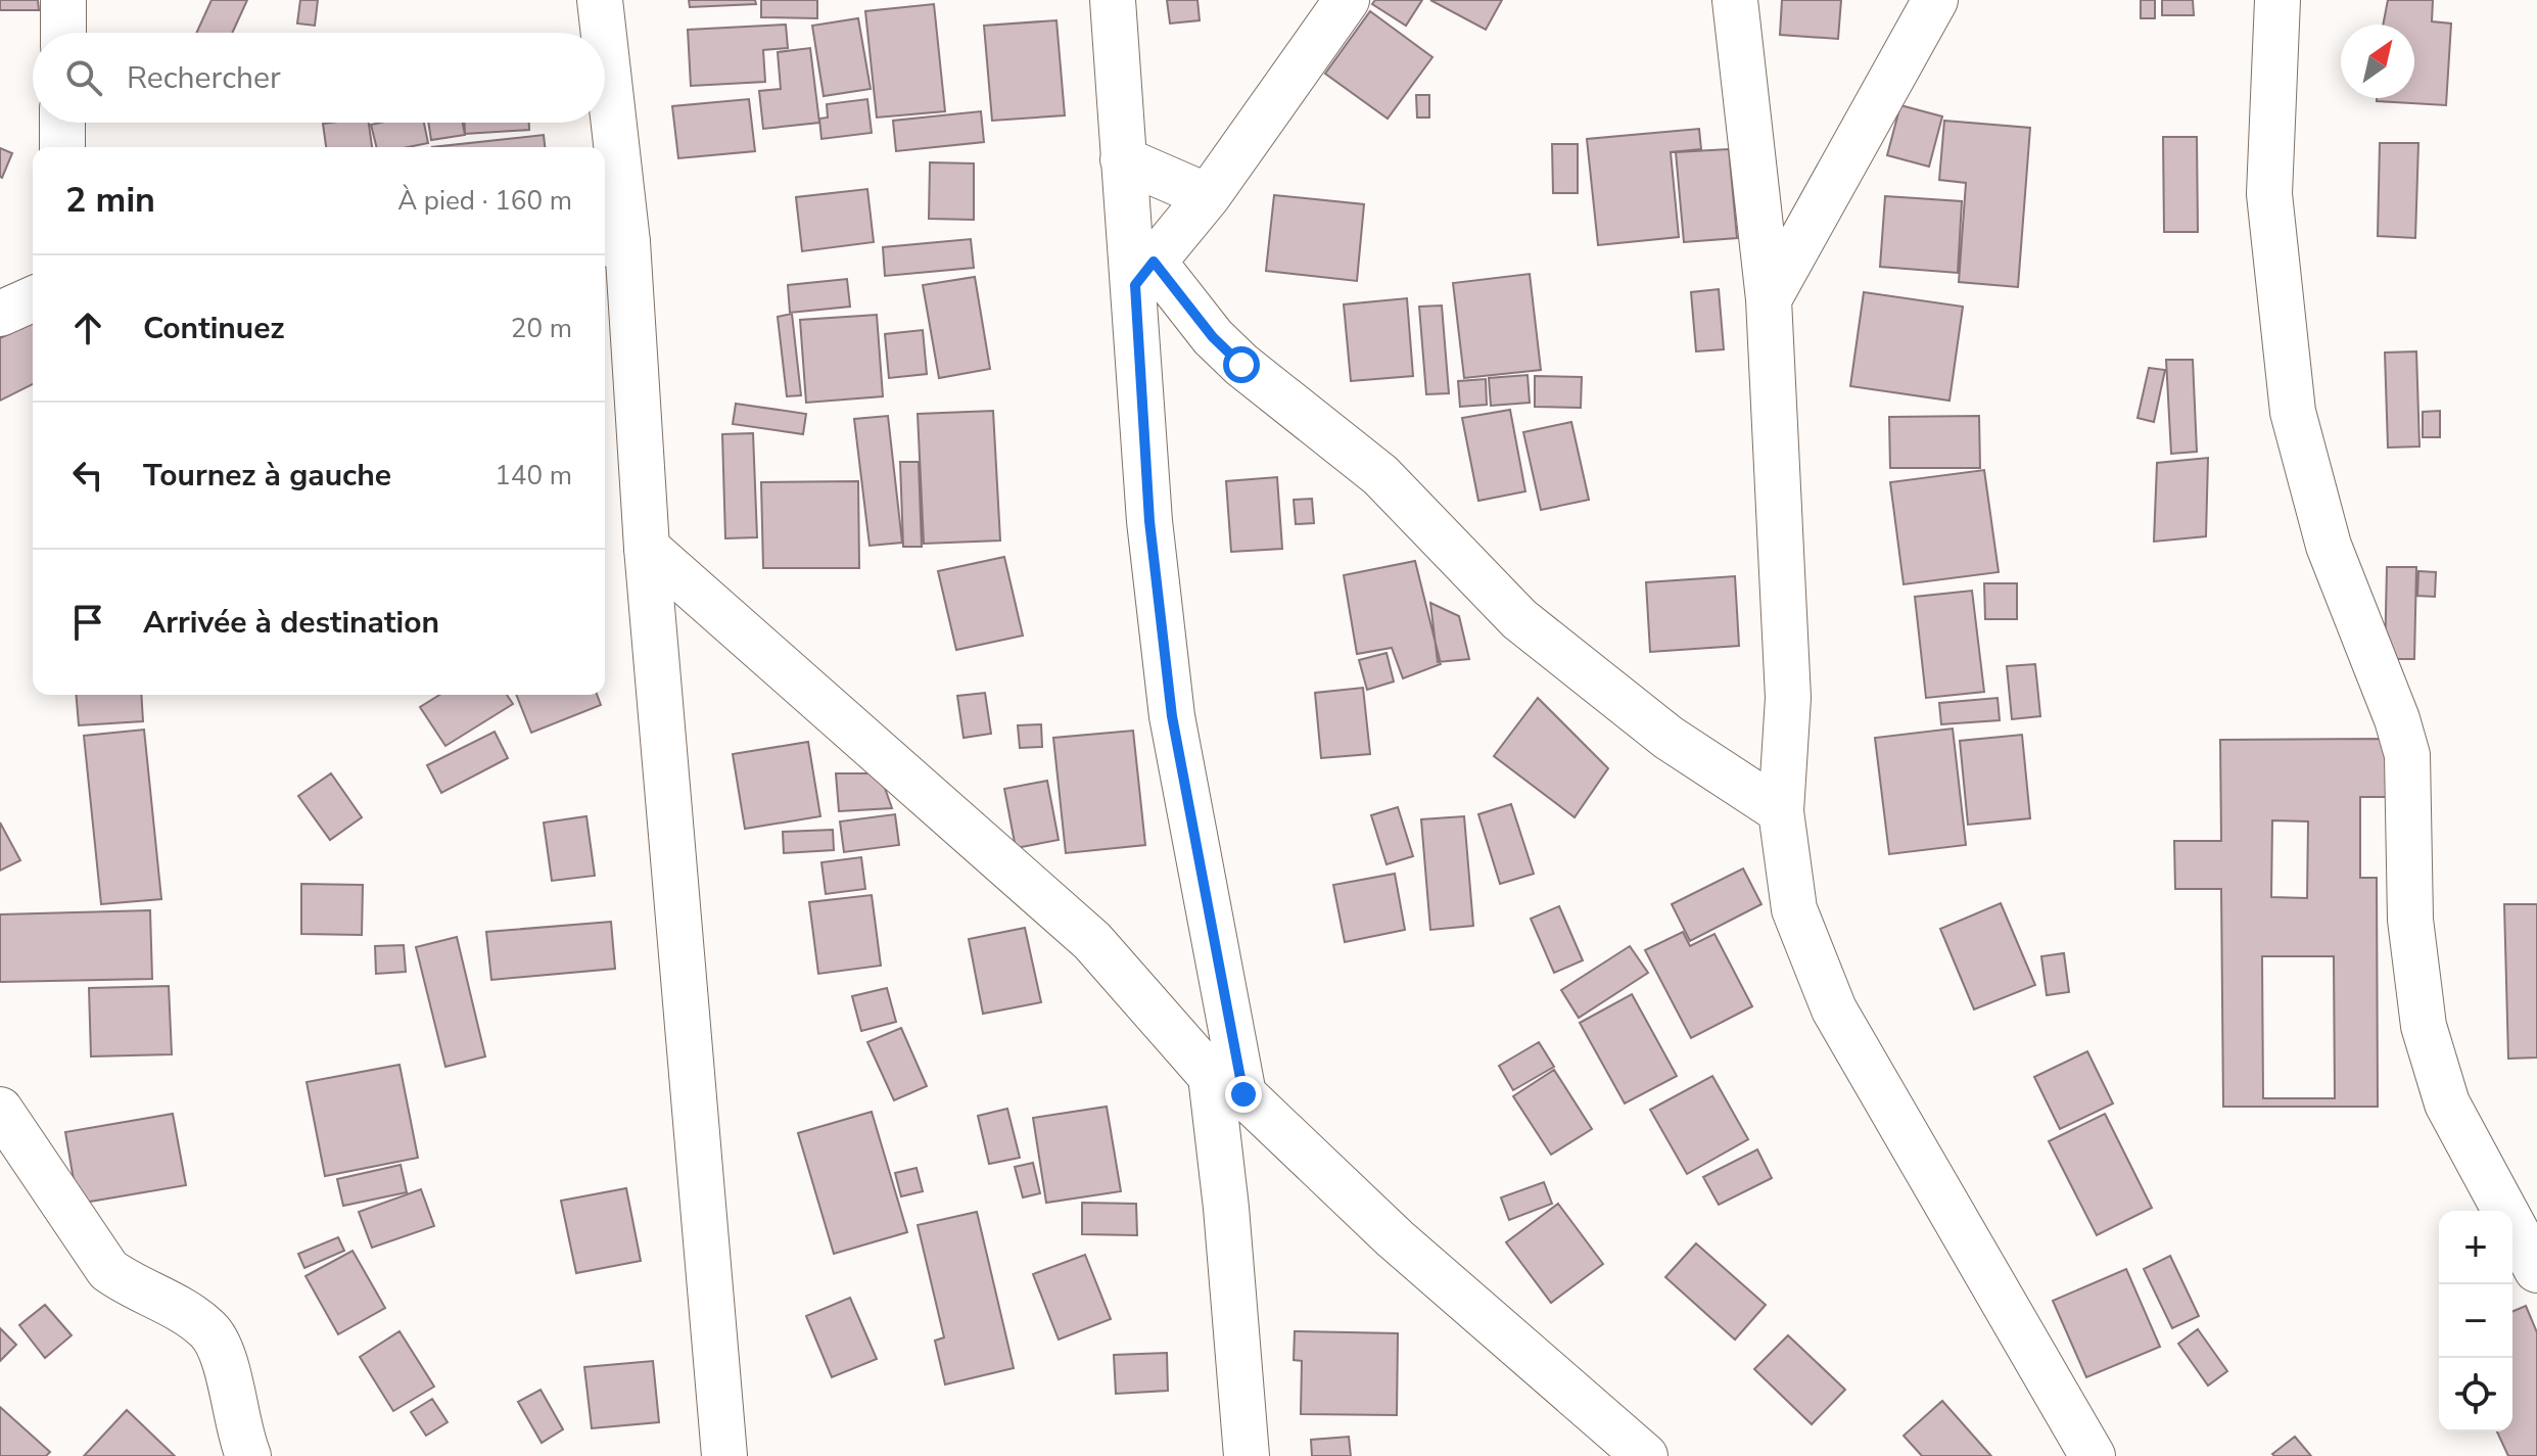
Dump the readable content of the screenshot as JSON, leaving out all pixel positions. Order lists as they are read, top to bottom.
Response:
{
  "north": "top right",
  "page": {
    "search": "Rechercher",
    "heading": ["2 min", "À pied · 160 m"],
    "list": [
      ["Continuez", "20 m"],
      ["Tournez à gauche", "140 m"],
      "Arrivée à destination"
    ],
    "map_buttons": ["+", "−"]
  }
}
